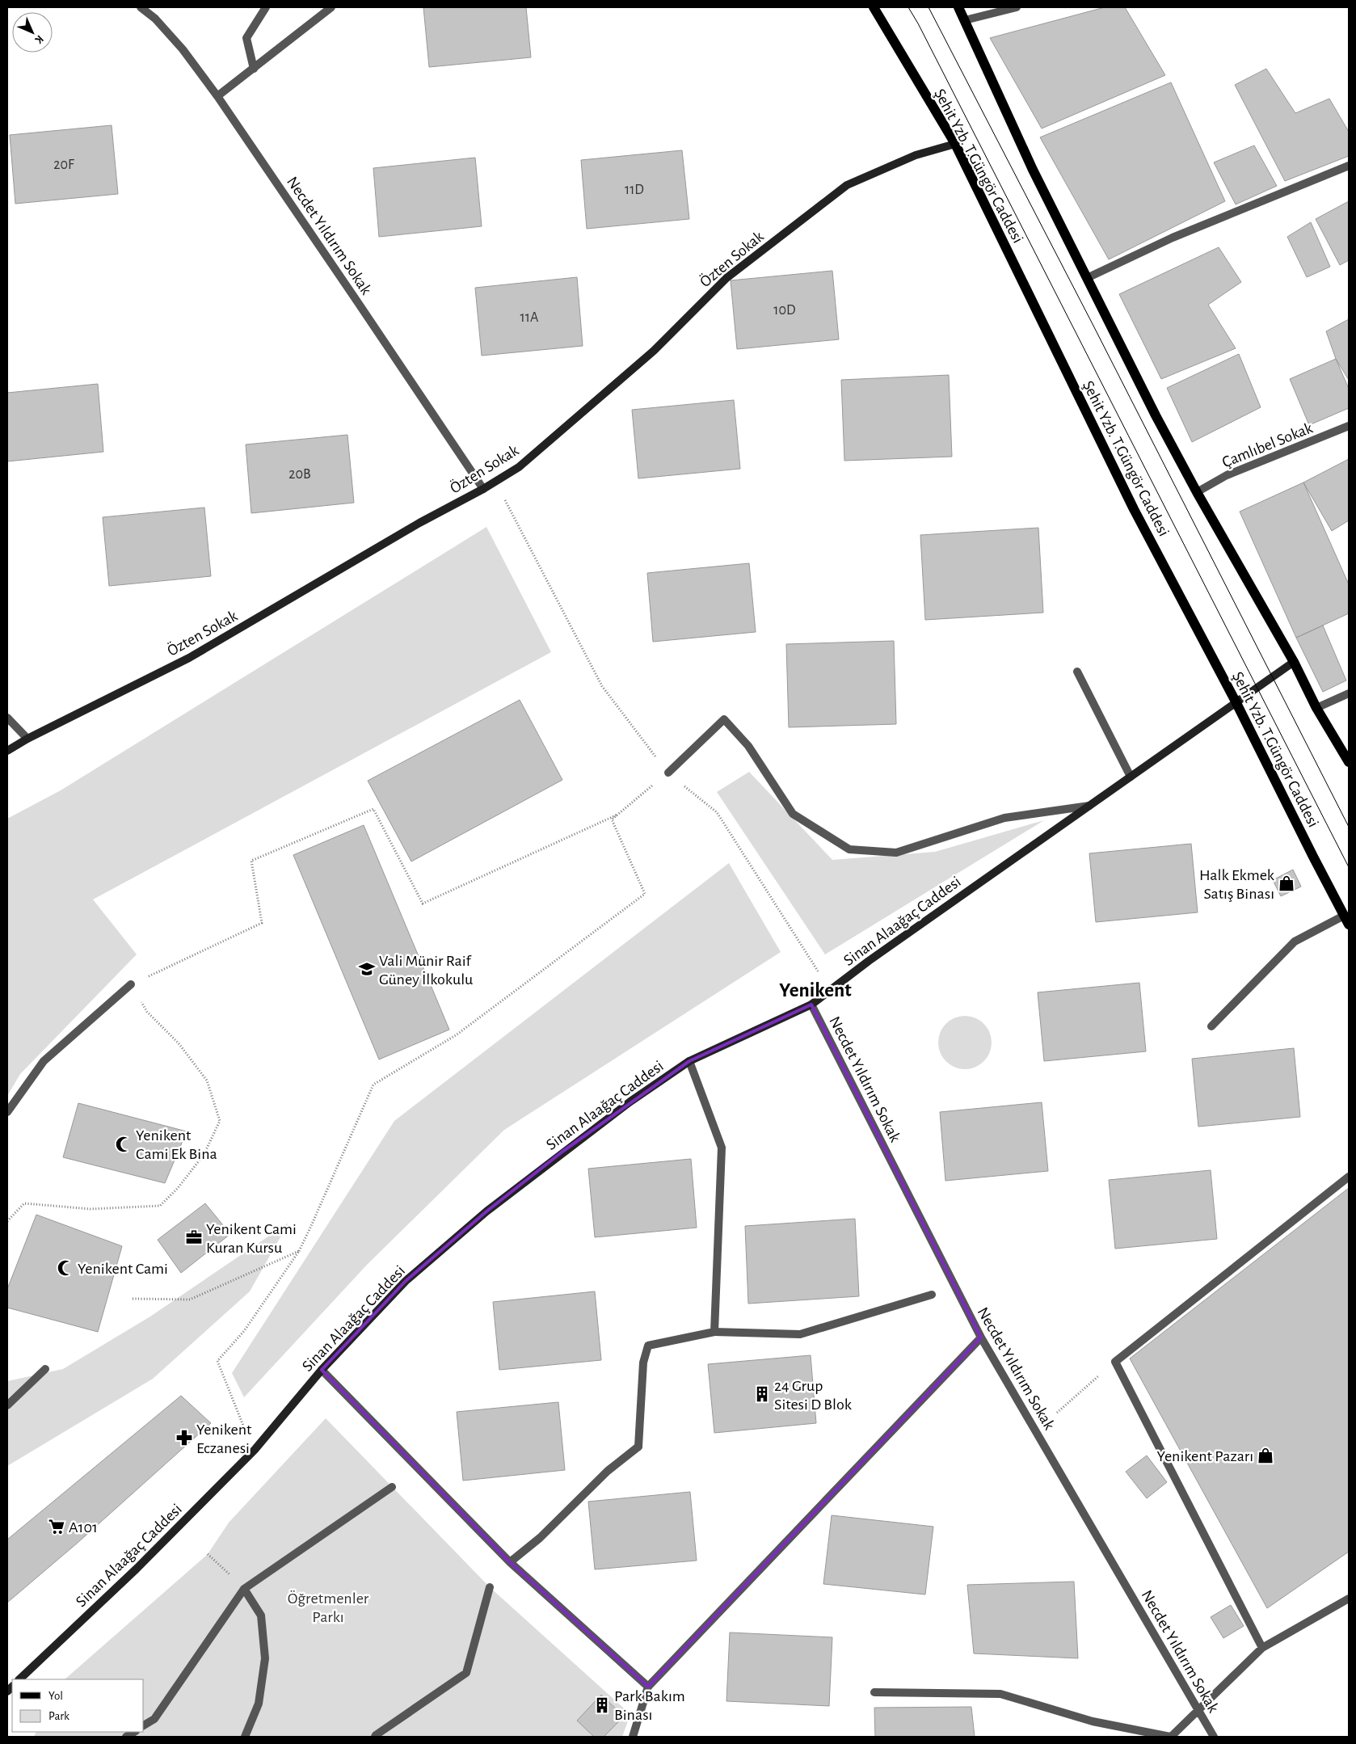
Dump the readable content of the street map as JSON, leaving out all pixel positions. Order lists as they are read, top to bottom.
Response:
{
  "streets": {
    "main road": ["Şehit Yzb. T.Güngör Caddesi"],
    "street": [
      "Necdet Yıldırım Sokak",
      "Özten Sokak",
      "Çamlıbel Sokak",
      "Sinan Alaağaç Caddesi"
    ]
  },
  "crossings": [
    ["Şehit Yzb. T.Güngör Caddesi", "Özten Sokak"],
    ["Şehit Yzb. T.Güngör Caddesi", "Sinan Alaağaç Caddesi"],
    ["Necdet Yıldırım Sokak", "Özten Sokak"],
    ["Necdet Yıldırım Sokak", "Sinan Alaağaç Caddesi"]
  ],
  "districts": ["Yenikent"],
  "parks": ["Öğretmenler Parkı"],
  "places": {
    "shop": ["Halk Ekmek Satış Binası", "Yenikent Pazarı"],
    "school or university": ["Vali Münir Raif Güney İlkokulu"],
    "mosque": ["Yenikent Cami Ek Bina", "Yenikent Cami"],
    "office": ["Yenikent Cami Kuran Kursu"],
    "building": ["24 Grup Sitesi D Blok", "Park Bakım Binası"],
    "pharmacy": ["Yenikent Eczanesi"],
    "supermarket": ["A101"]
  },
  "house_numbers": [
    "20F",
    "11D",
    "10D",
    "11A",
    "20B"
  ],
  "legend": ["Yol", "Park"],
  "north": "bottom right"
}
